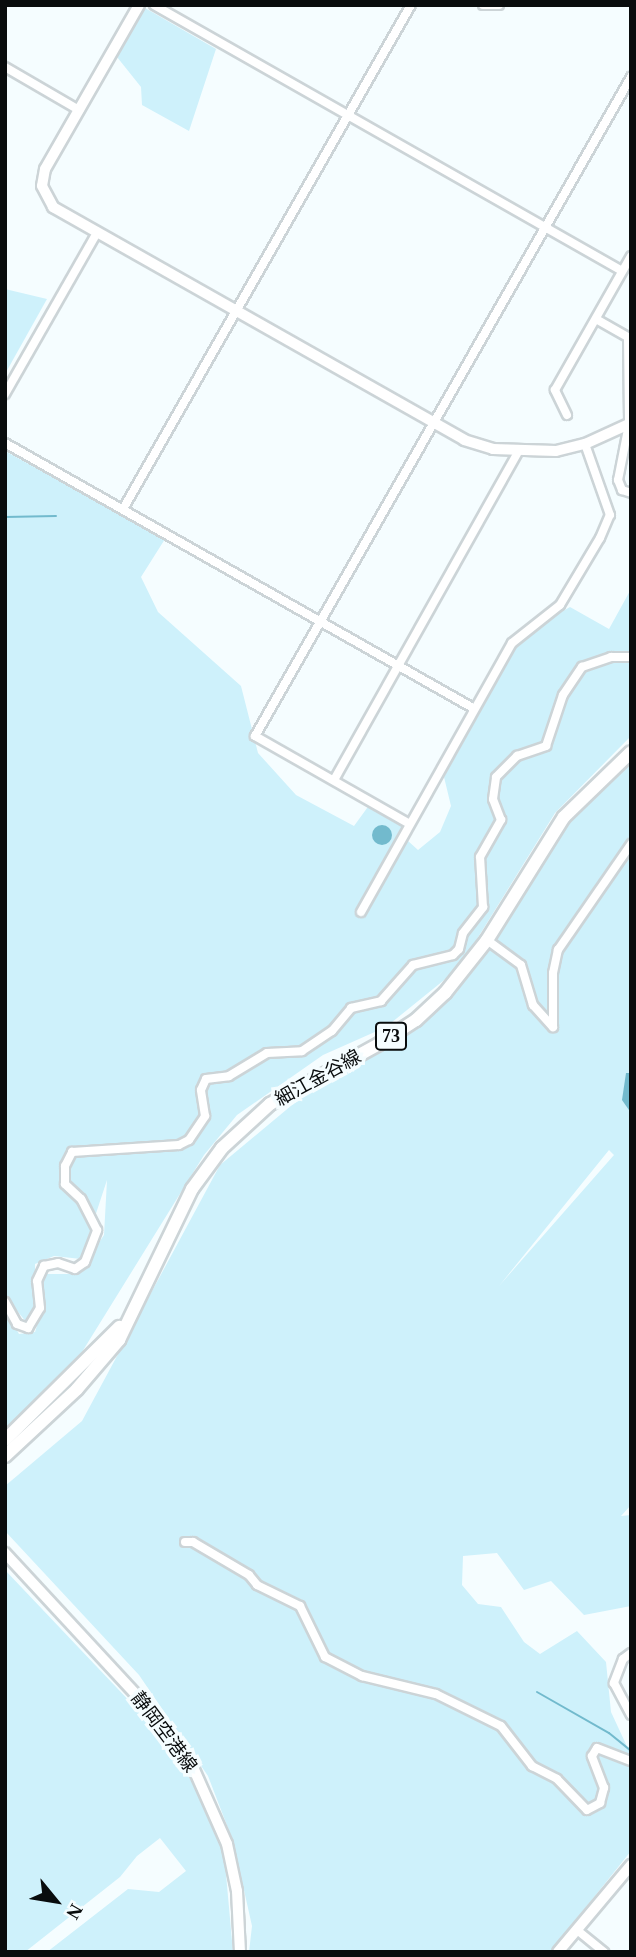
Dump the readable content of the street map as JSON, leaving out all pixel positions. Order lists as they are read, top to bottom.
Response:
{
  "streets": {
    "main road": ["73", "細江金谷線", "静岡空港線"]
  },
  "north": "bottom right"
}
